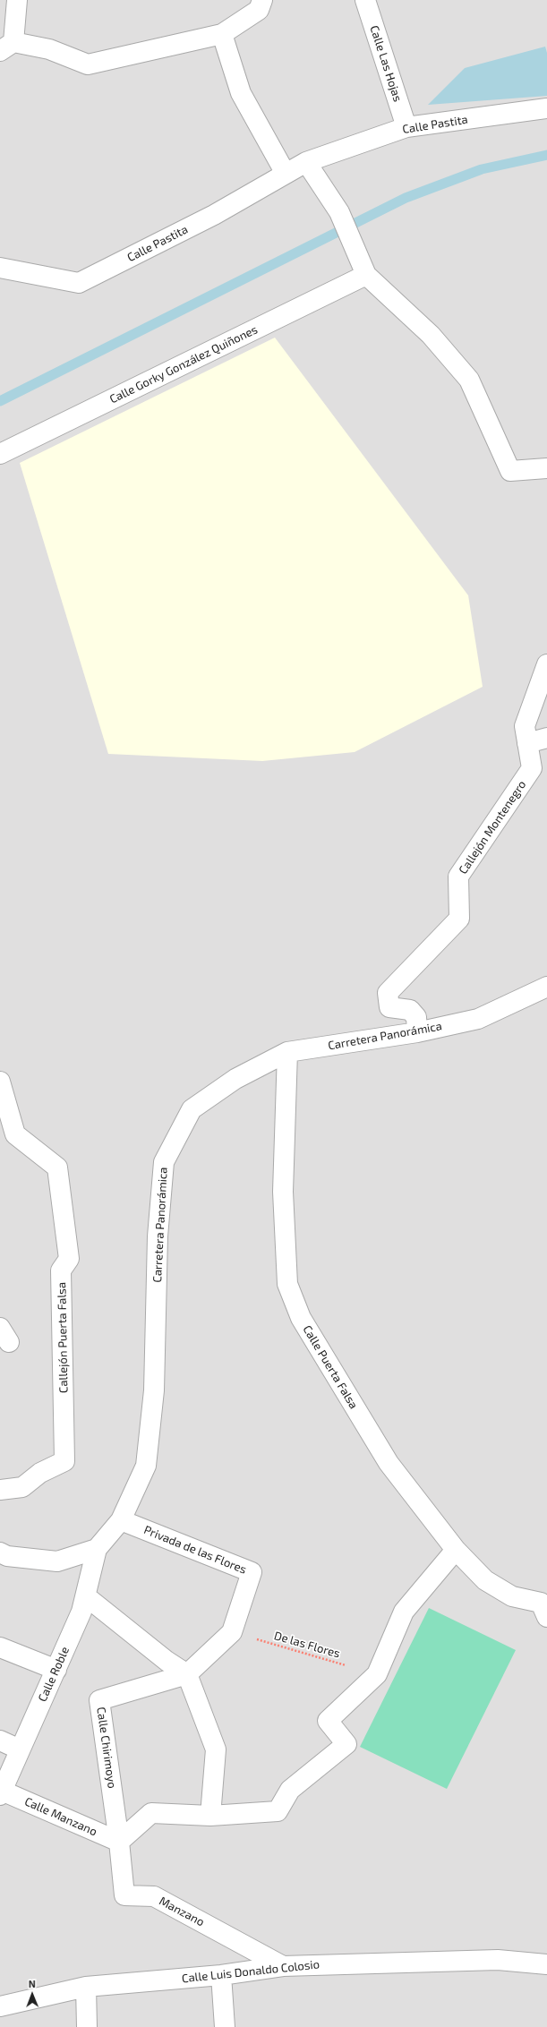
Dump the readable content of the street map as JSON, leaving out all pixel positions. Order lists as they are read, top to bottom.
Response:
{
  "streets": {
    "street": [
      "Calle Las Hojas",
      "Calle Pastita",
      "Calle Gorky González Quiñones",
      "Callejón Montenegro",
      "Carretera Panorámica",
      "Callejón Puerta Falsa",
      "Calle Puerta Falsa",
      "Privada de las Flores",
      "Calle Roble",
      "Calle Chirimoyo",
      "Calle Manzano",
      "Manzano",
      "Calle Luis Donaldo Colosio"
    ],
    "path": ["De las Flores"]
  },
  "crossings": [
    ["Calle Las Hojas", "Calle Pastita"],
    ["Callejón Montenegro", "Carretera Panorámica"],
    ["Carretera Panorámica", "Calle Puerta Falsa"],
    ["Carretera Panorámica", "Privada de las Flores"],
    ["Carretera Panorámica", "Calle Roble"],
    ["Privada de las Flores", "De las Flores"],
    ["Calle Roble", "Calle Manzano"],
    ["Calle Chirimoyo", "Calle Manzano"],
    ["Calle Chirimoyo", "Manzano"],
    ["Calle Manzano", "Manzano"],
    ["Manzano", "Calle Luis Donaldo Colosio"]
  ],
  "north": "top"
}
